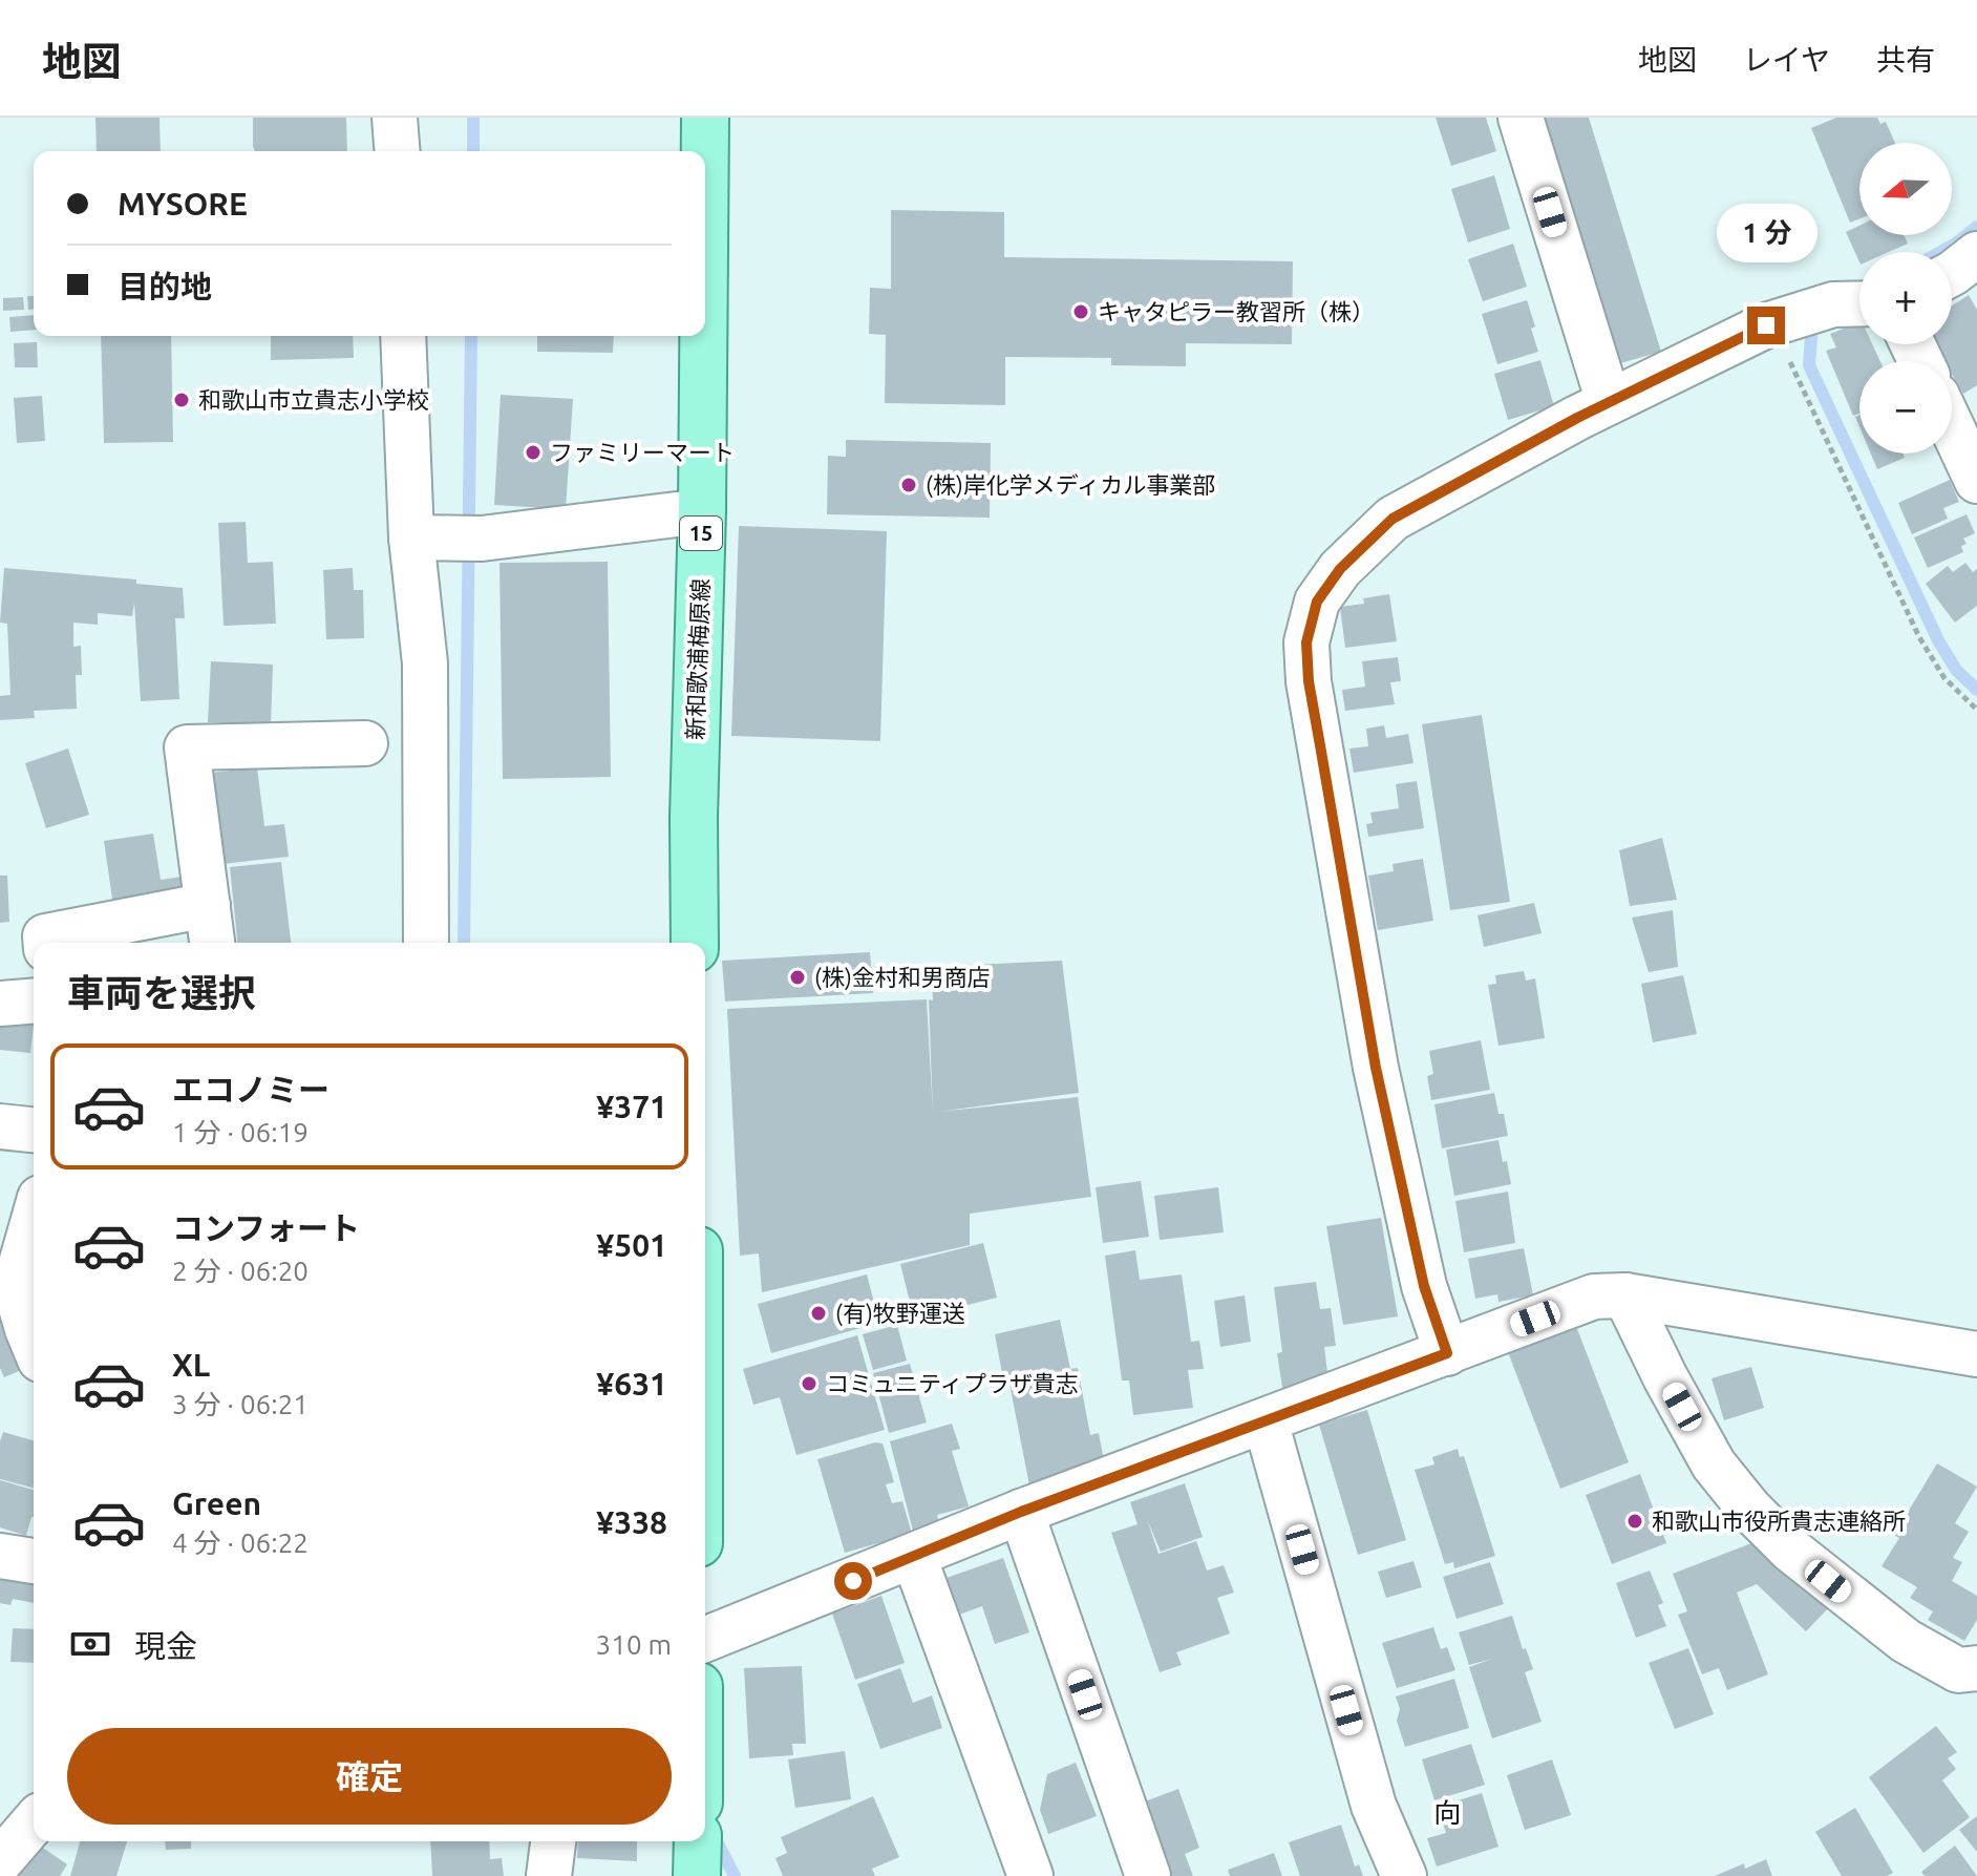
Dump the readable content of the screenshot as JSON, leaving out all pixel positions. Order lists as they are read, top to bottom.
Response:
{
  "streets": {
    "main road": ["15", "新和歌浦梅原線"]
  },
  "districts": ["向"],
  "places": [
    "キャタピラー教習所（株）",
    "和歌山市立貴志小学校",
    "ファミリーマート",
    "(株)岸化学メディカル事業部",
    "(株)金村和男商店",
    "(有)牧野運送",
    "コミュニティプラザ貴志",
    "和歌山市役所貴志連絡所"
  ],
  "north": "left",
  "page": {
    "header": "地図",
    "nav": ["地図", "レイヤ", "共有"],
    "map_buttons": ["+", "−"],
    "banner": ["MYSORE", "目的地"],
    "bubble": "1 分",
    "heading": "車両を選択",
    "list": [
      {
        "name": "エコノミー",
        "note": "1 分 · 06:19",
        "value": "¥371"
      },
      {
        "name": "コンフォート",
        "note": "2 分 · 06:20",
        "value": "¥501"
      },
      {
        "name": "XL",
        "note": "3 分 · 06:21",
        "value": "¥631"
      },
      {
        "name": "Green",
        "note": "4 分 · 06:22",
        "value": "¥338"
      }
    ],
    "pay": ["現金", "310 m"],
    "buttons": "確定"
  }
}
